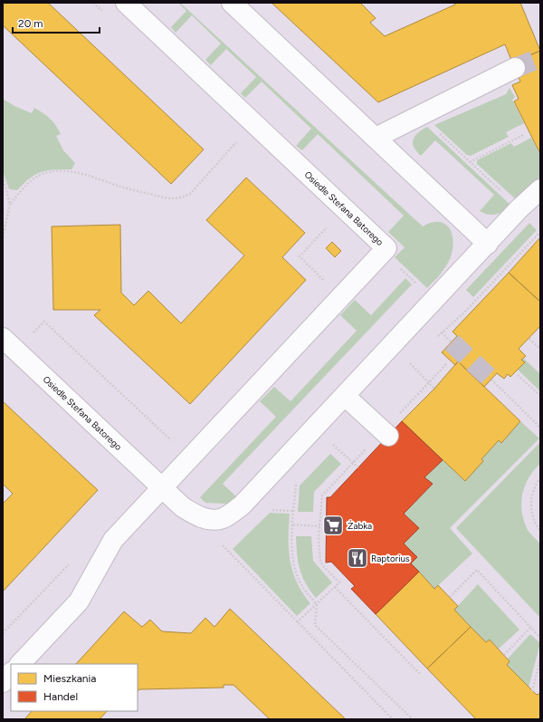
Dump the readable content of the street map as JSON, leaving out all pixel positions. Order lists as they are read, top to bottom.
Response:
{
  "streets": {
    "street": ["Osiedle Stefana Batorego"]
  },
  "places": {
    "supermarket": ["Żabka"],
    "restaurant": ["Raptorius"]
  },
  "legend": ["Mieszkania", "Handel"],
  "scale_bar": "20 m"
}
